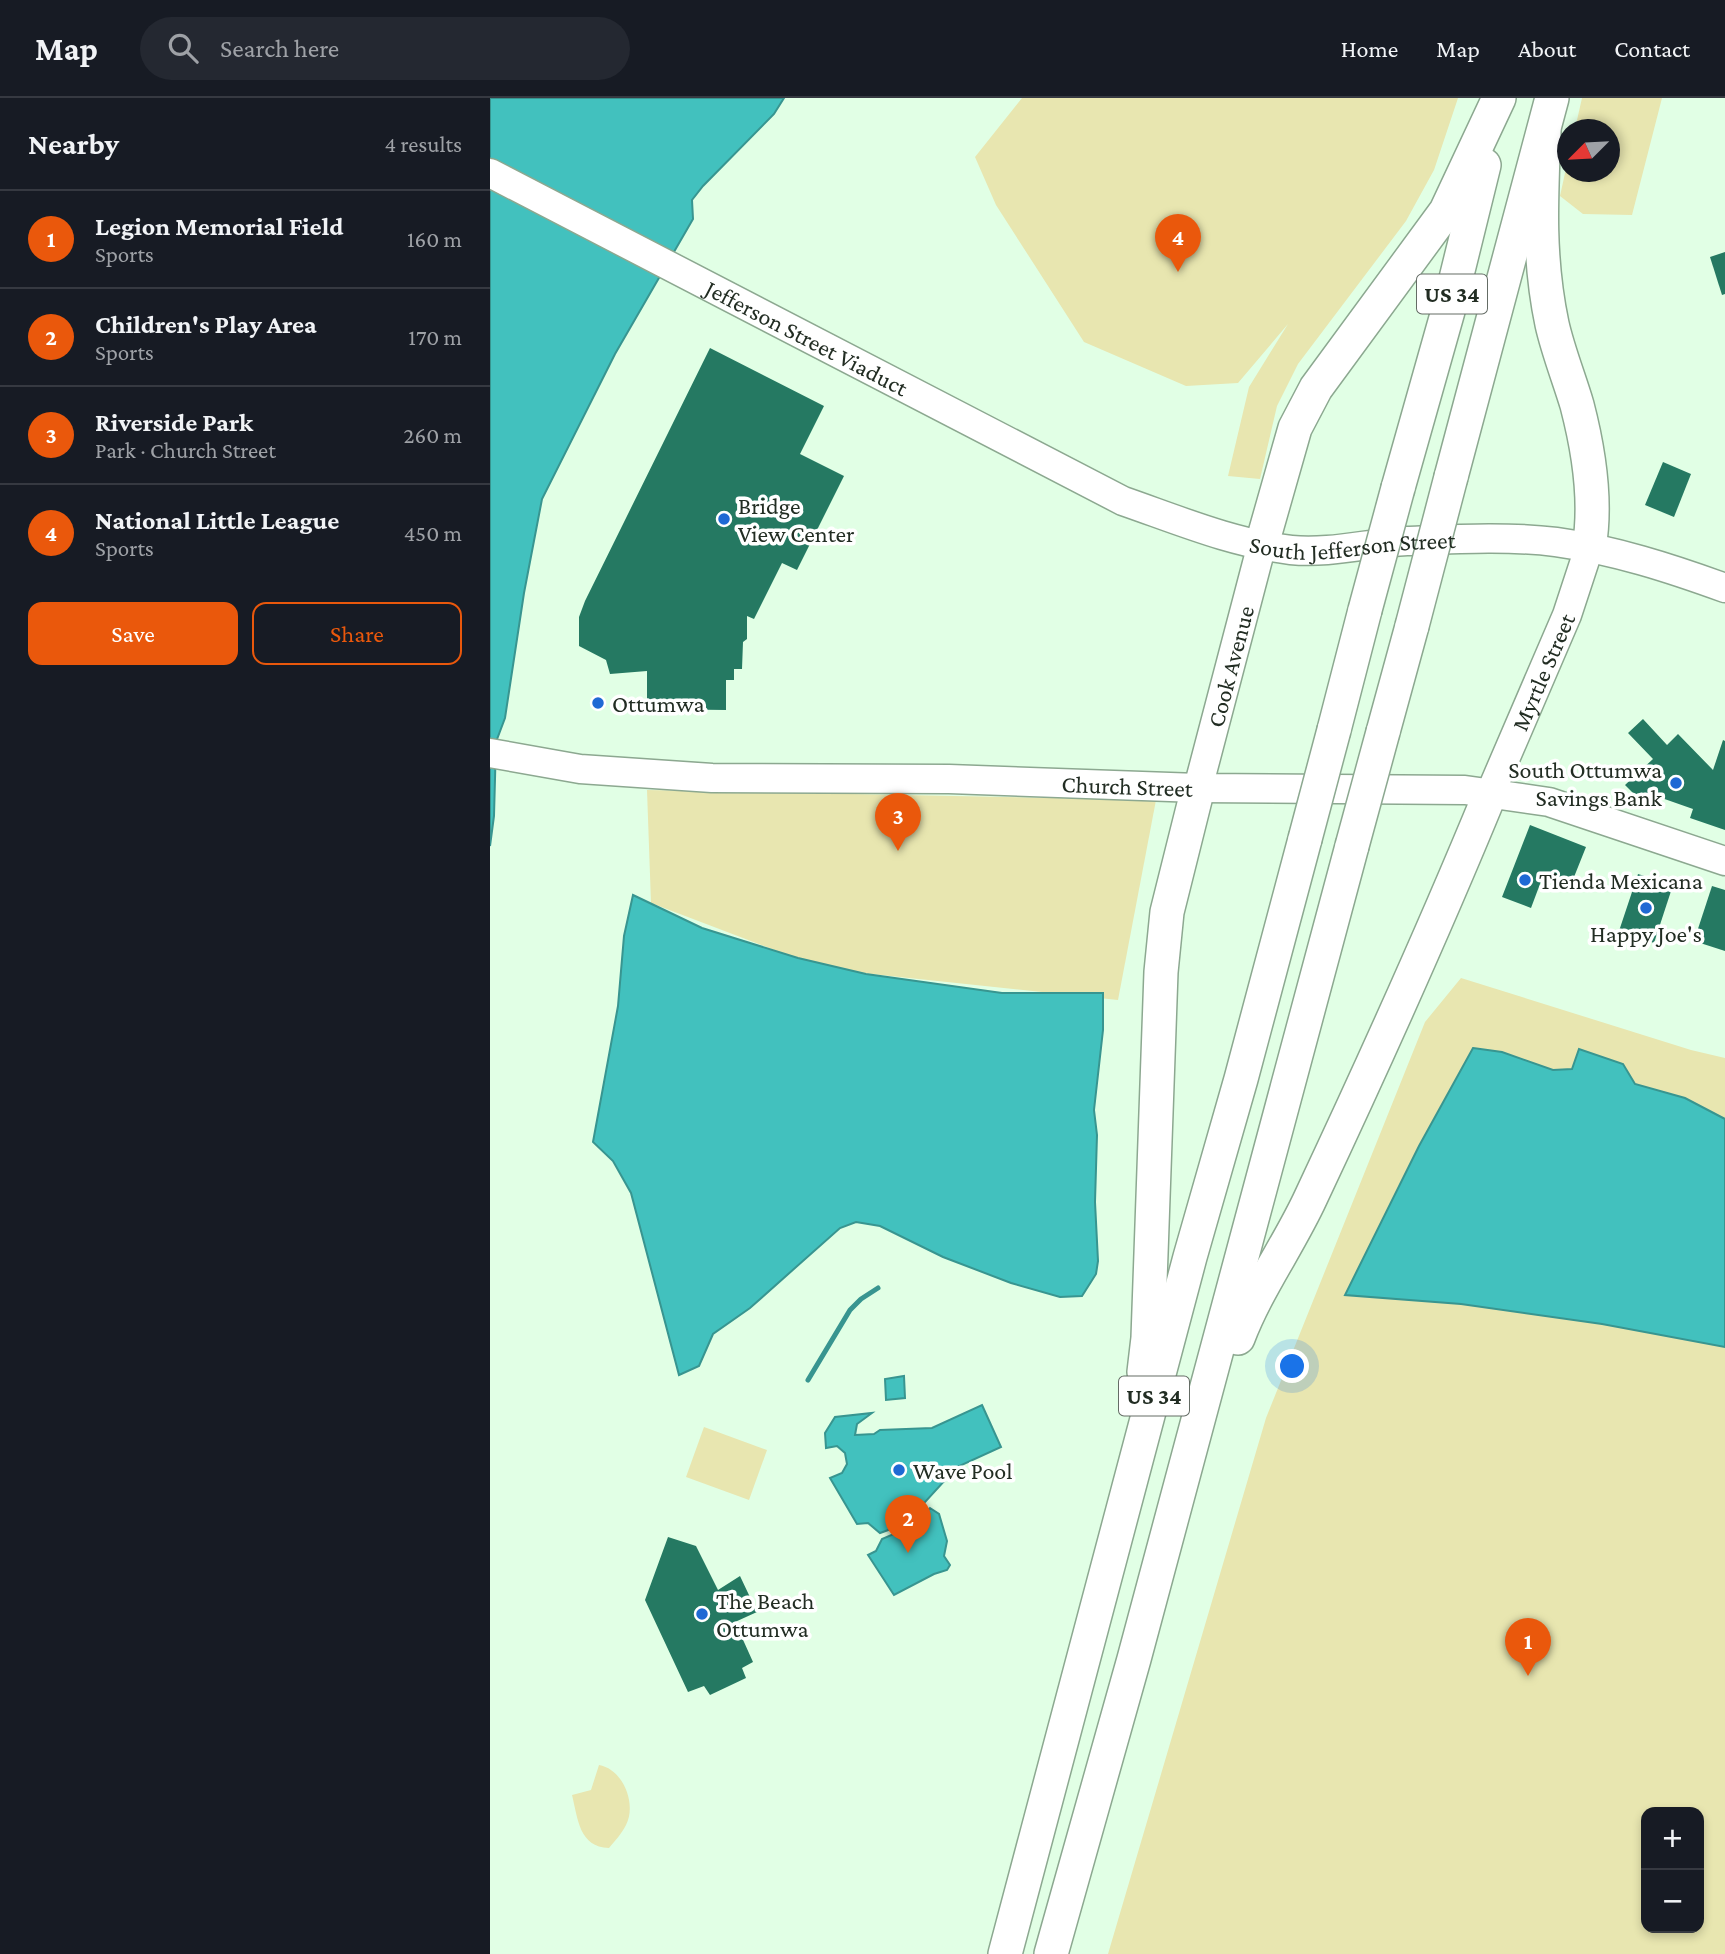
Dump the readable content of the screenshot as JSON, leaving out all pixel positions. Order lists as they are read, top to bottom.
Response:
{
  "streets": {
    "highway": ["US 34"],
    "main road": [
      "Jefferson Street Viaduct",
      "South Jefferson Street",
      "Cook Avenue",
      "Myrtle Street",
      "Church Street"
    ]
  },
  "crossings": [
    ["Jefferson Street Viaduct", "South Jefferson Street"],
    ["South Jefferson Street", "Cook Avenue"],
    ["South Jefferson Street", "Myrtle Street"],
    ["Cook Avenue", "Church Street"],
    ["Myrtle Street", "Church Street"]
  ],
  "places": [
    "Bridge View Center",
    "Ottumwa",
    "South Ottumwa Savings Bank",
    "Tienda Mexicana",
    "Happy Joe's",
    "Wave Pool",
    "The Beach Ottumwa"
  ],
  "north": "bottom left",
  "page": {
    "header": "Map",
    "search": "Search here",
    "nav": [
      "Home",
      "Map",
      "About",
      "Contact"
    ],
    "heading": ["Nearby", "4 results"],
    "list": [
      {
        "mark": "1",
        "name": "Legion Memorial Field",
        "note": "Sports",
        "value": "160 m"
      },
      {
        "mark": "2",
        "name": "Children's Play Area",
        "note": "Sports",
        "value": "170 m"
      },
      {
        "mark": "3",
        "name": "Riverside Park",
        "note": "Park · Church Street",
        "value": "260 m"
      },
      {
        "mark": "4",
        "name": "National Little League",
        "note": "Sports",
        "value": "450 m"
      }
    ],
    "pins": [
      "4",
      "3",
      "2",
      "1"
    ],
    "buttons": ["Save", "Share"],
    "map_buttons": ["+", "−"]
  }
}
